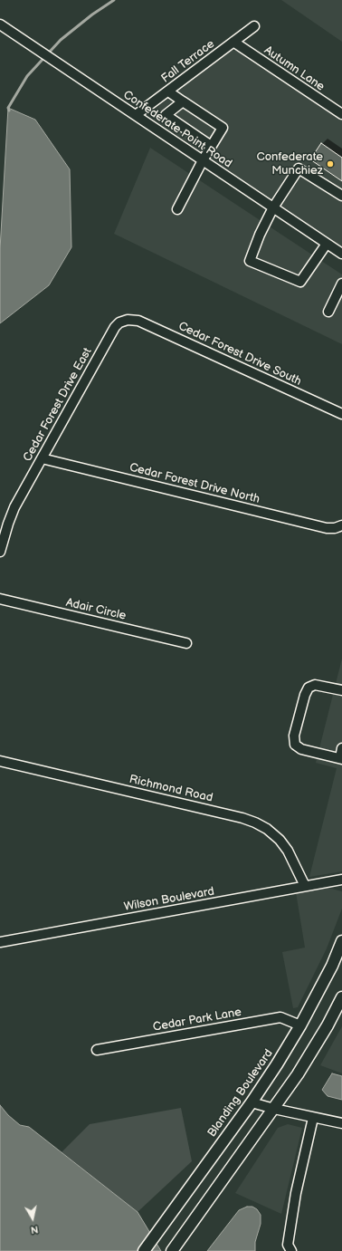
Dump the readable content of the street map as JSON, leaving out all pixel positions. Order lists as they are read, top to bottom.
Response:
{
  "streets": {
    "main road": ["Blanding Boulevard"],
    "street": [
      "Fall Terrace",
      "Autumn Lane",
      "Confederate Point Road",
      "Cedar Forest Drive South",
      "Cedar Forest Drive East",
      "Cedar Forest Drive North",
      "Adair Circle",
      "Richmond Road",
      "Wilson Boulevard",
      "Cedar Park Lane"
    ]
  },
  "crossings": [
    ["Fall Terrace", "Autumn Lane"],
    ["Fall Terrace", "Confederate Point Road"],
    ["Cedar Forest Drive South", "Cedar Forest Drive East"],
    ["Cedar Forest Drive East", "Cedar Forest Drive North"],
    ["Richmond Road", "Wilson Boulevard"],
    ["Cedar Park Lane", "Blanding Boulevard"]
  ],
  "places": ["Confederate Munchiez"],
  "north": "bottom"
}
